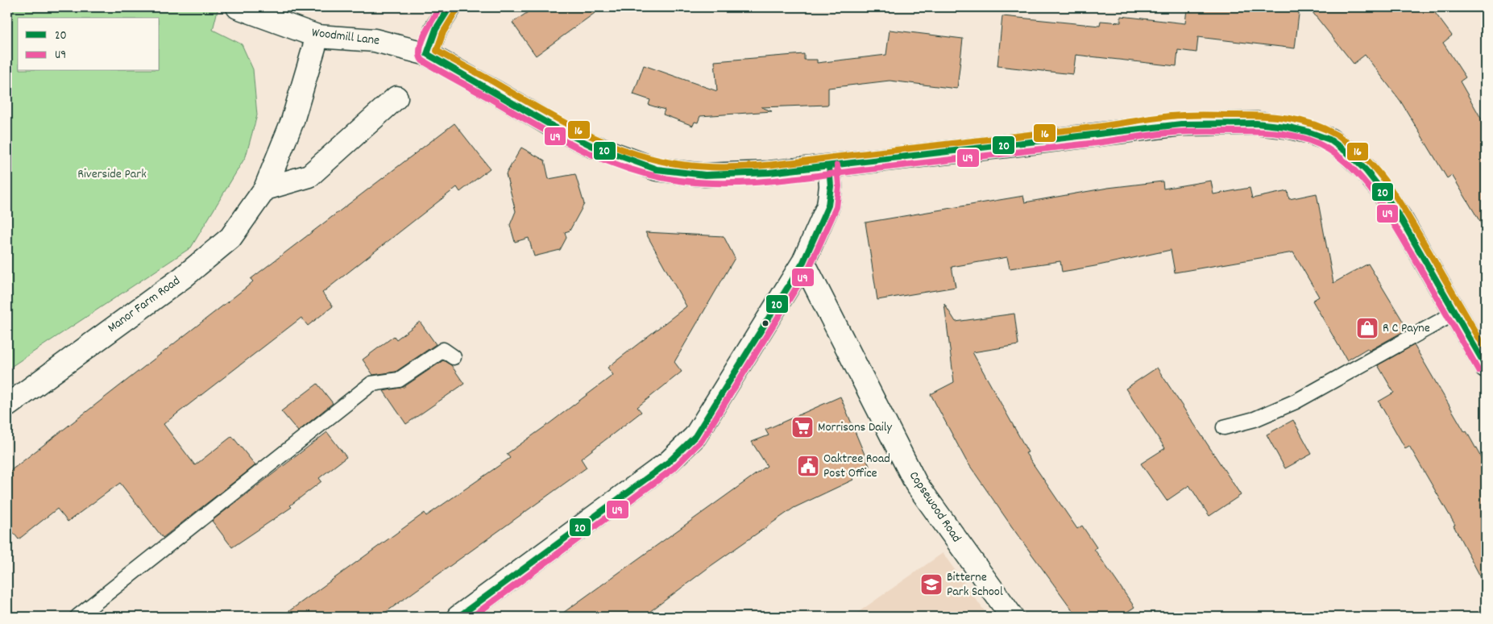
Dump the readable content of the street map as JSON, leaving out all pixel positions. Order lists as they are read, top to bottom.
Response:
{
  "streets": {
    "street": ["Woodmill Lane", "Manor Farm Road", "Copsewood Road"]
  },
  "crossings": [
    ["Woodmill Lane", "Manor Farm Road"]
  ],
  "parks": ["Riverside Park"],
  "places": {
    "shop": ["R C Payne"],
    "supermarket": ["Morrisons Daily"],
    "public building": ["Oaktree Road Post Office"],
    "school or university": ["Bitterne Park School"]
  },
  "lines": ["transit line 20", "transit line U9", "transit line 16"],
  "legend": ["20", "U9"]
}
